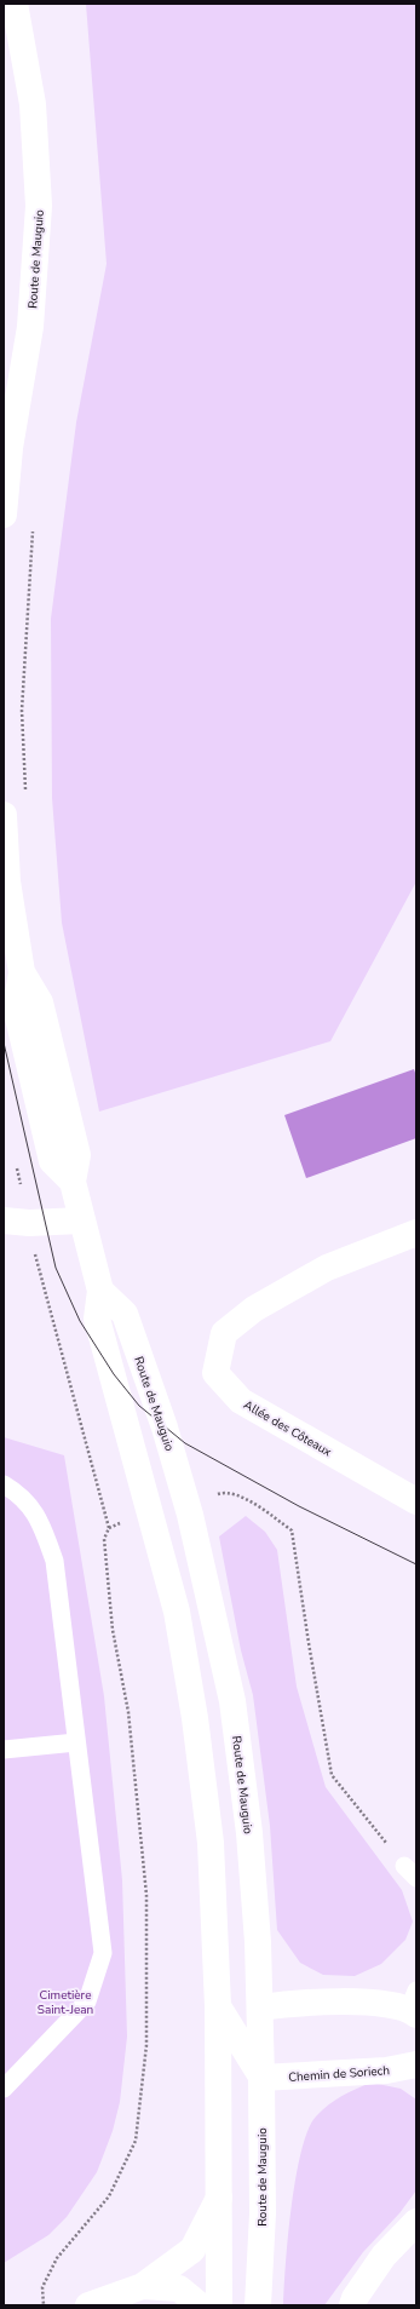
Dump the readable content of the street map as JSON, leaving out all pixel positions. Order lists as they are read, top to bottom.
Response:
{
  "streets": {
    "main road": ["Route de Mauguio", "Allée des Côteaux", "Chemin de Soriech"]
  },
  "crossings": [
    ["Route de Mauguio", "Chemin de Soriech"]
  ],
  "parks": ["Cimetière Saint-Jean"]
}
